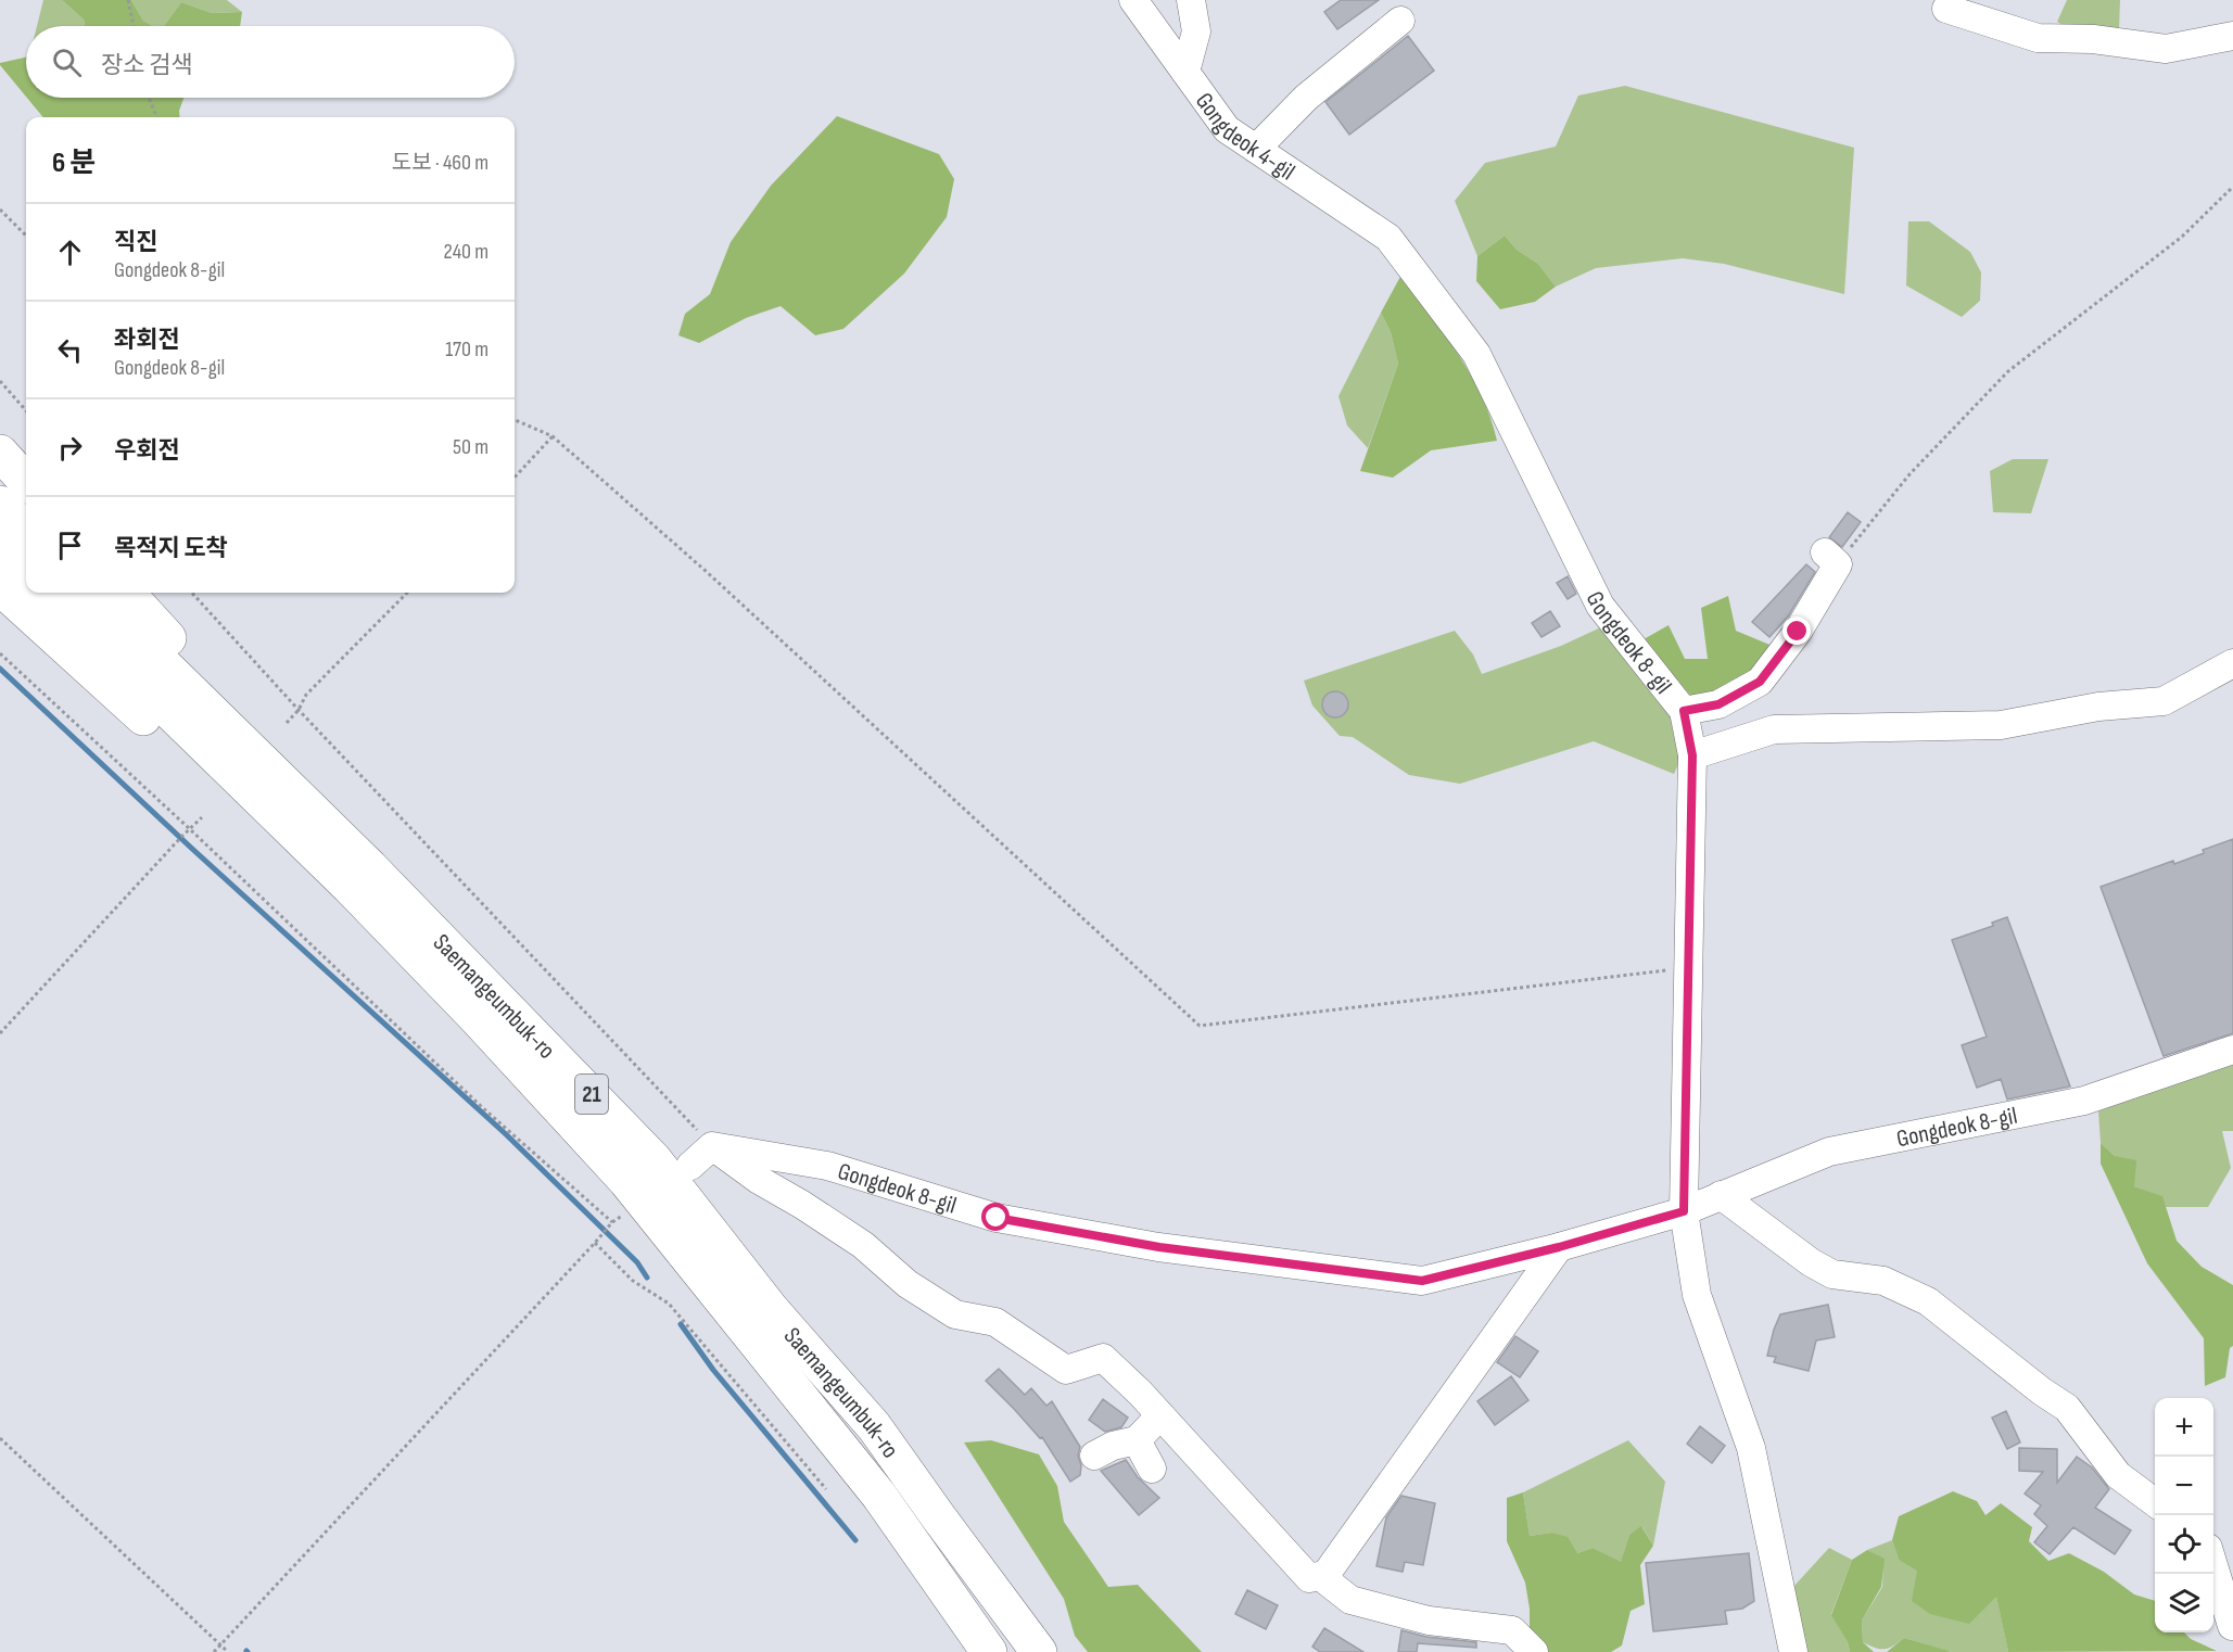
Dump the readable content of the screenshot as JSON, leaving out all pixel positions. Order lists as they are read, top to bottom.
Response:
{
  "streets": {
    "highway": ["Saemangeumbuk-ro", "21"],
    "street": ["Gongdeok 4-gil", "Gongdeok 8-gil"]
  },
  "crossings": [
    ["Gongdeok 4-gil", "Gongdeok 8-gil"]
  ],
  "page": {
    "search": "장소 검색",
    "heading": ["6 분", "도보 · 460 m"],
    "list": [
      ["직진", "Gongdeok 8-gil", "240 m"],
      ["좌회전", "Gongdeok 8-gil", "170 m"],
      ["우회전", "50 m"],
      "목적지 도착"
    ],
    "map_buttons": ["+", "−"]
  }
}
